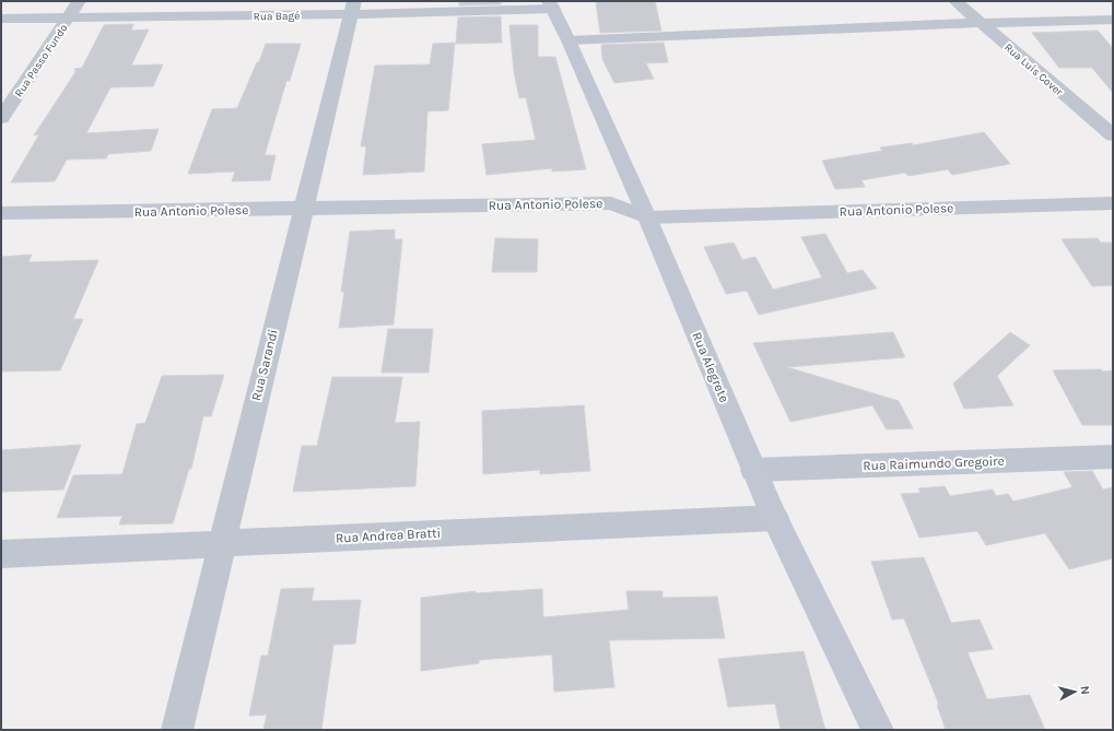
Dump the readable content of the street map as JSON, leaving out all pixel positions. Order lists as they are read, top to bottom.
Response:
{
  "streets": {
    "street": [
      "Rua Bagé",
      "Rua Passo Fundo",
      "Rua Luis Cover",
      "Rua Antonio Polese",
      "Rua Sarandi",
      "Rua Alegrete",
      "Rua Raimundo Gregoire",
      "Rua Andrea Bratti"
    ]
  },
  "crossings": [
    ["Rua Bagé", "Rua Passo Fundo"],
    ["Rua Bagé", "Rua Sarandi"],
    ["Rua Bagé", "Rua Alegrete"],
    ["Rua Antonio Polese", "Rua Sarandi"],
    ["Rua Antonio Polese", "Rua Alegrete"],
    ["Rua Sarandi", "Rua Andrea Bratti"],
    ["Rua Alegrete", "Rua Raimundo Gregoire"],
    ["Rua Alegrete", "Rua Andrea Bratti"]
  ],
  "north": "right"
}
